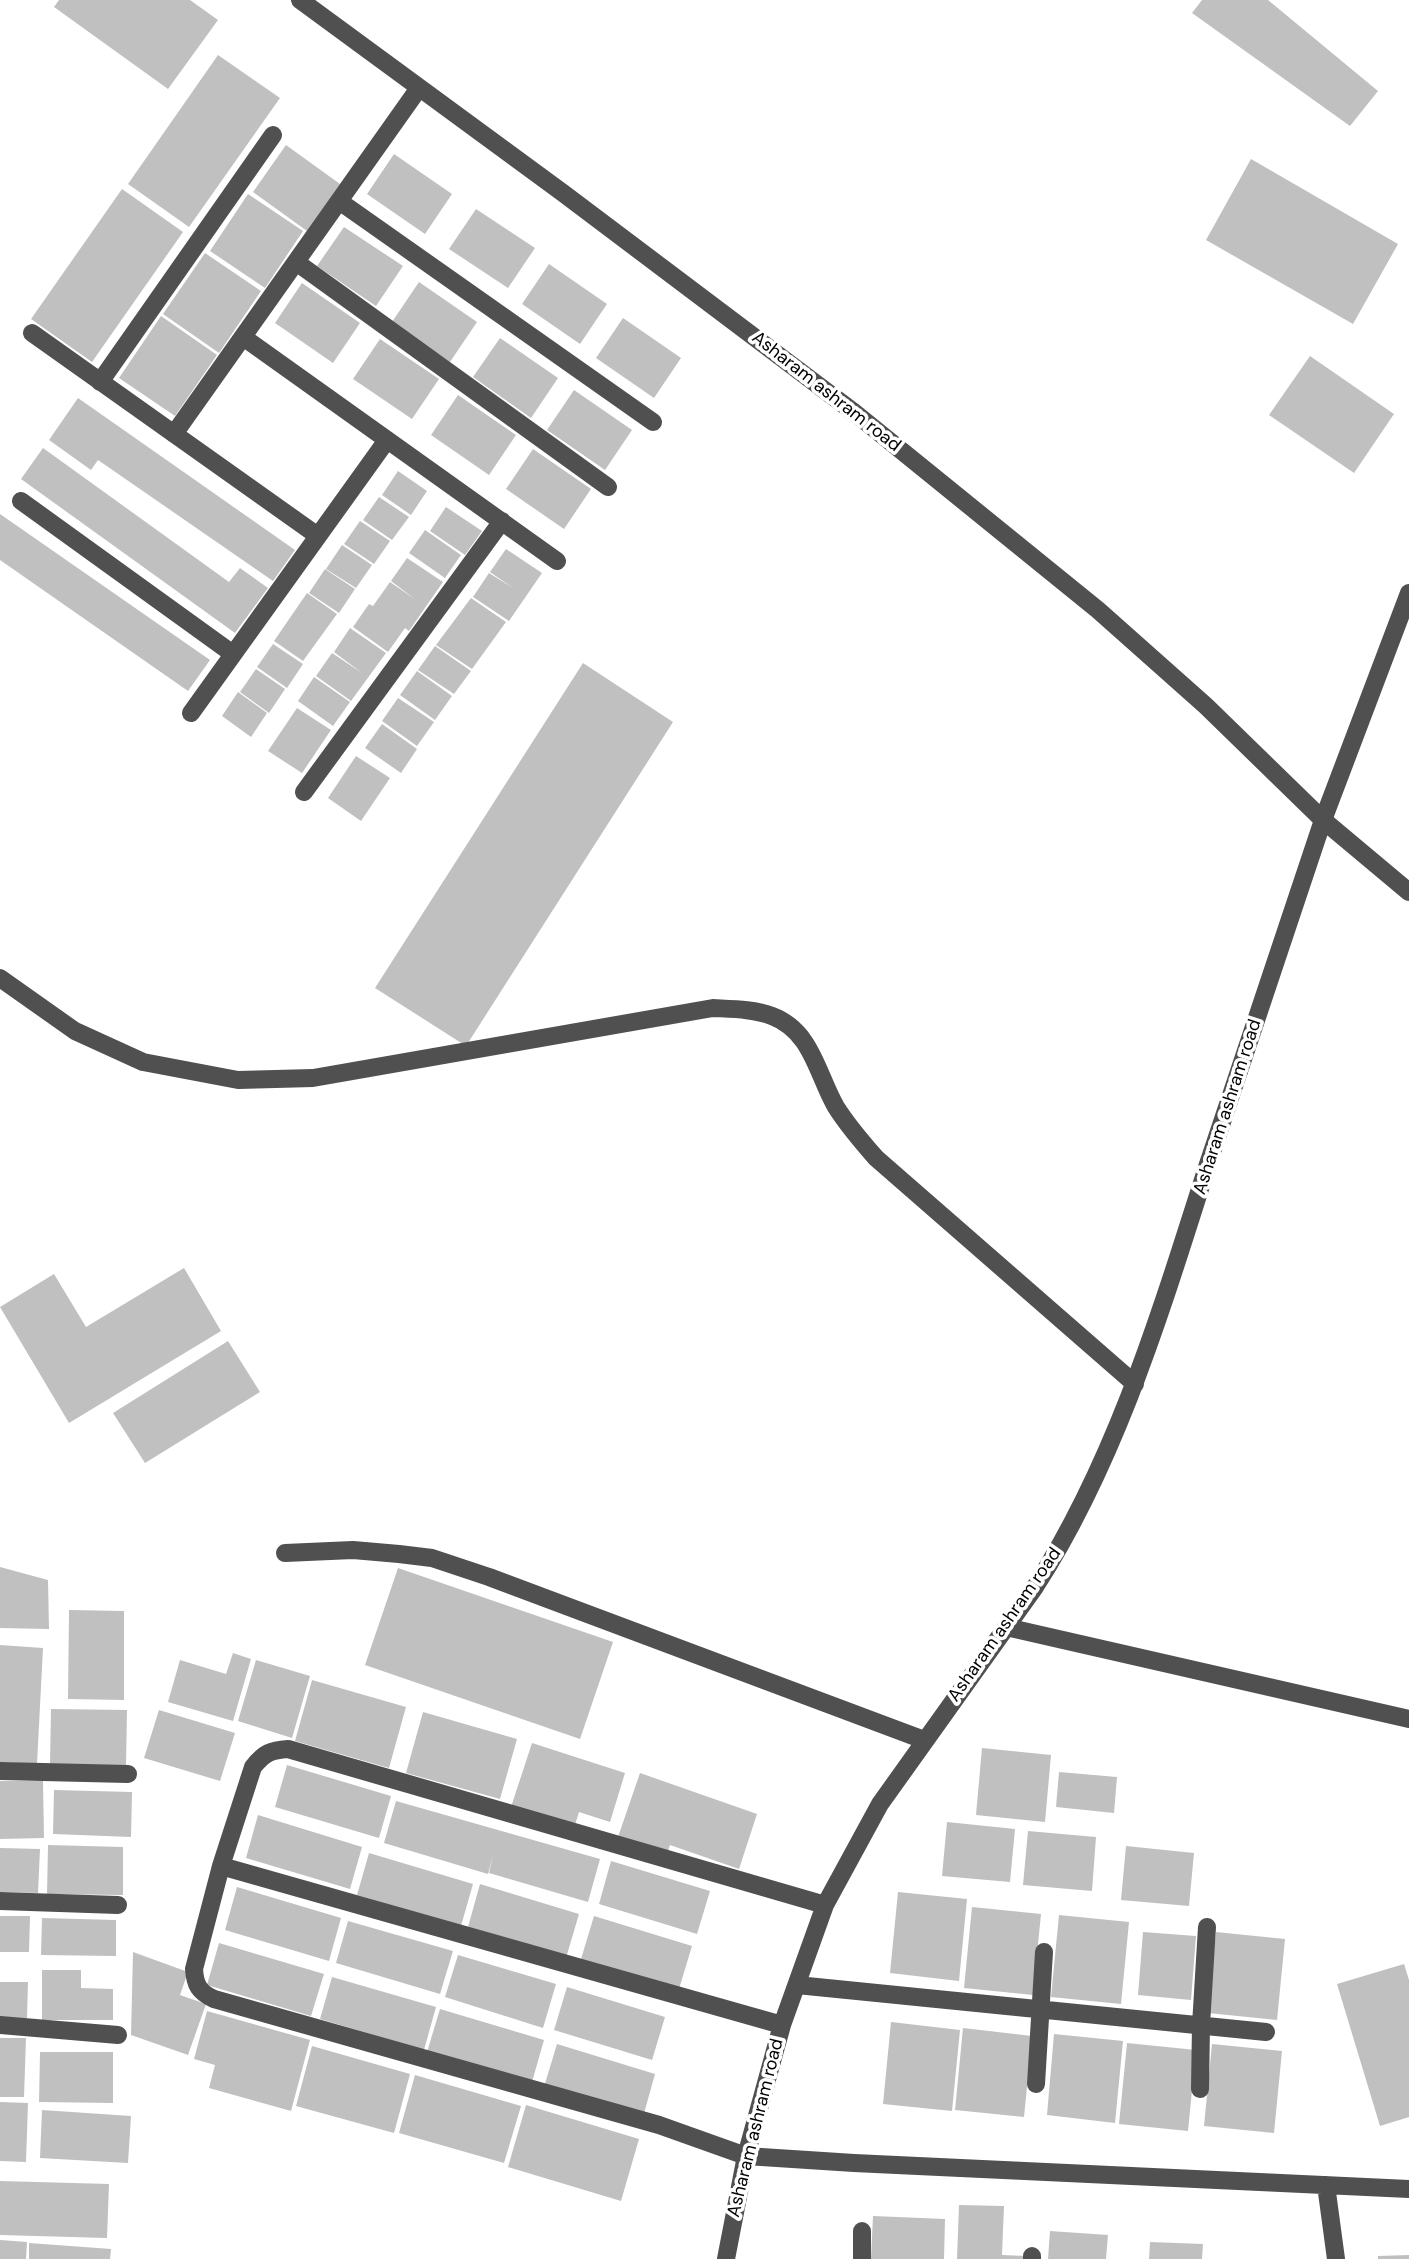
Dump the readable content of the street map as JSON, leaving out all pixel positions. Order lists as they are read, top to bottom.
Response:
{
  "streets": {
    "street": ["Asharam ashram road"]
  }
}
